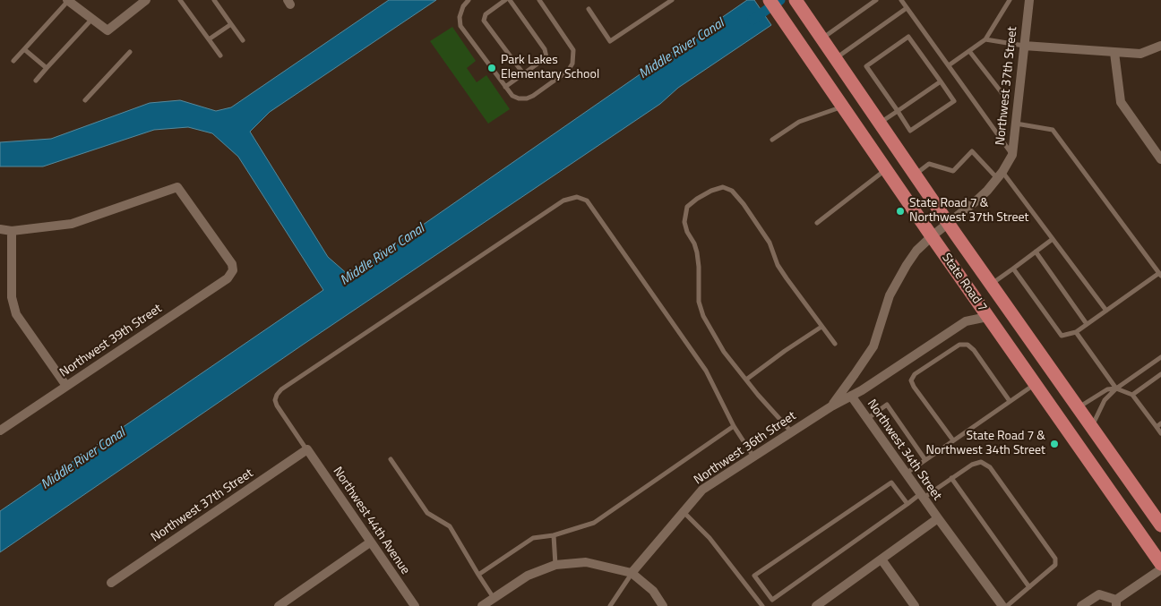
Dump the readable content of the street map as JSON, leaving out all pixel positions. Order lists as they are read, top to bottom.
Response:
{
  "streets": {
    "main road": ["State Road 7"],
    "street": [
      "Northwest 37th Street",
      "Northwest 39th Street",
      "Northwest 36th Street",
      "Northwest 34th Street",
      "Northwest 44th Avenue"
    ]
  },
  "crossings": [
    ["Northwest 37th Street", "State Road 7"],
    ["Northwest 37th Street", "Northwest 36th Street"],
    ["Northwest 37th Street", "Northwest 44th Avenue"],
    ["State Road 7", "Northwest 36th Street"],
    ["Northwest 36th Street", "Northwest 34th Street"]
  ],
  "water": ["Middle River Canal"],
  "places": ["Park Lakes Elementary School", "State Road 7 & Northwest 37th Street", "State Road 7 & Northwest 34th Street"]
}
